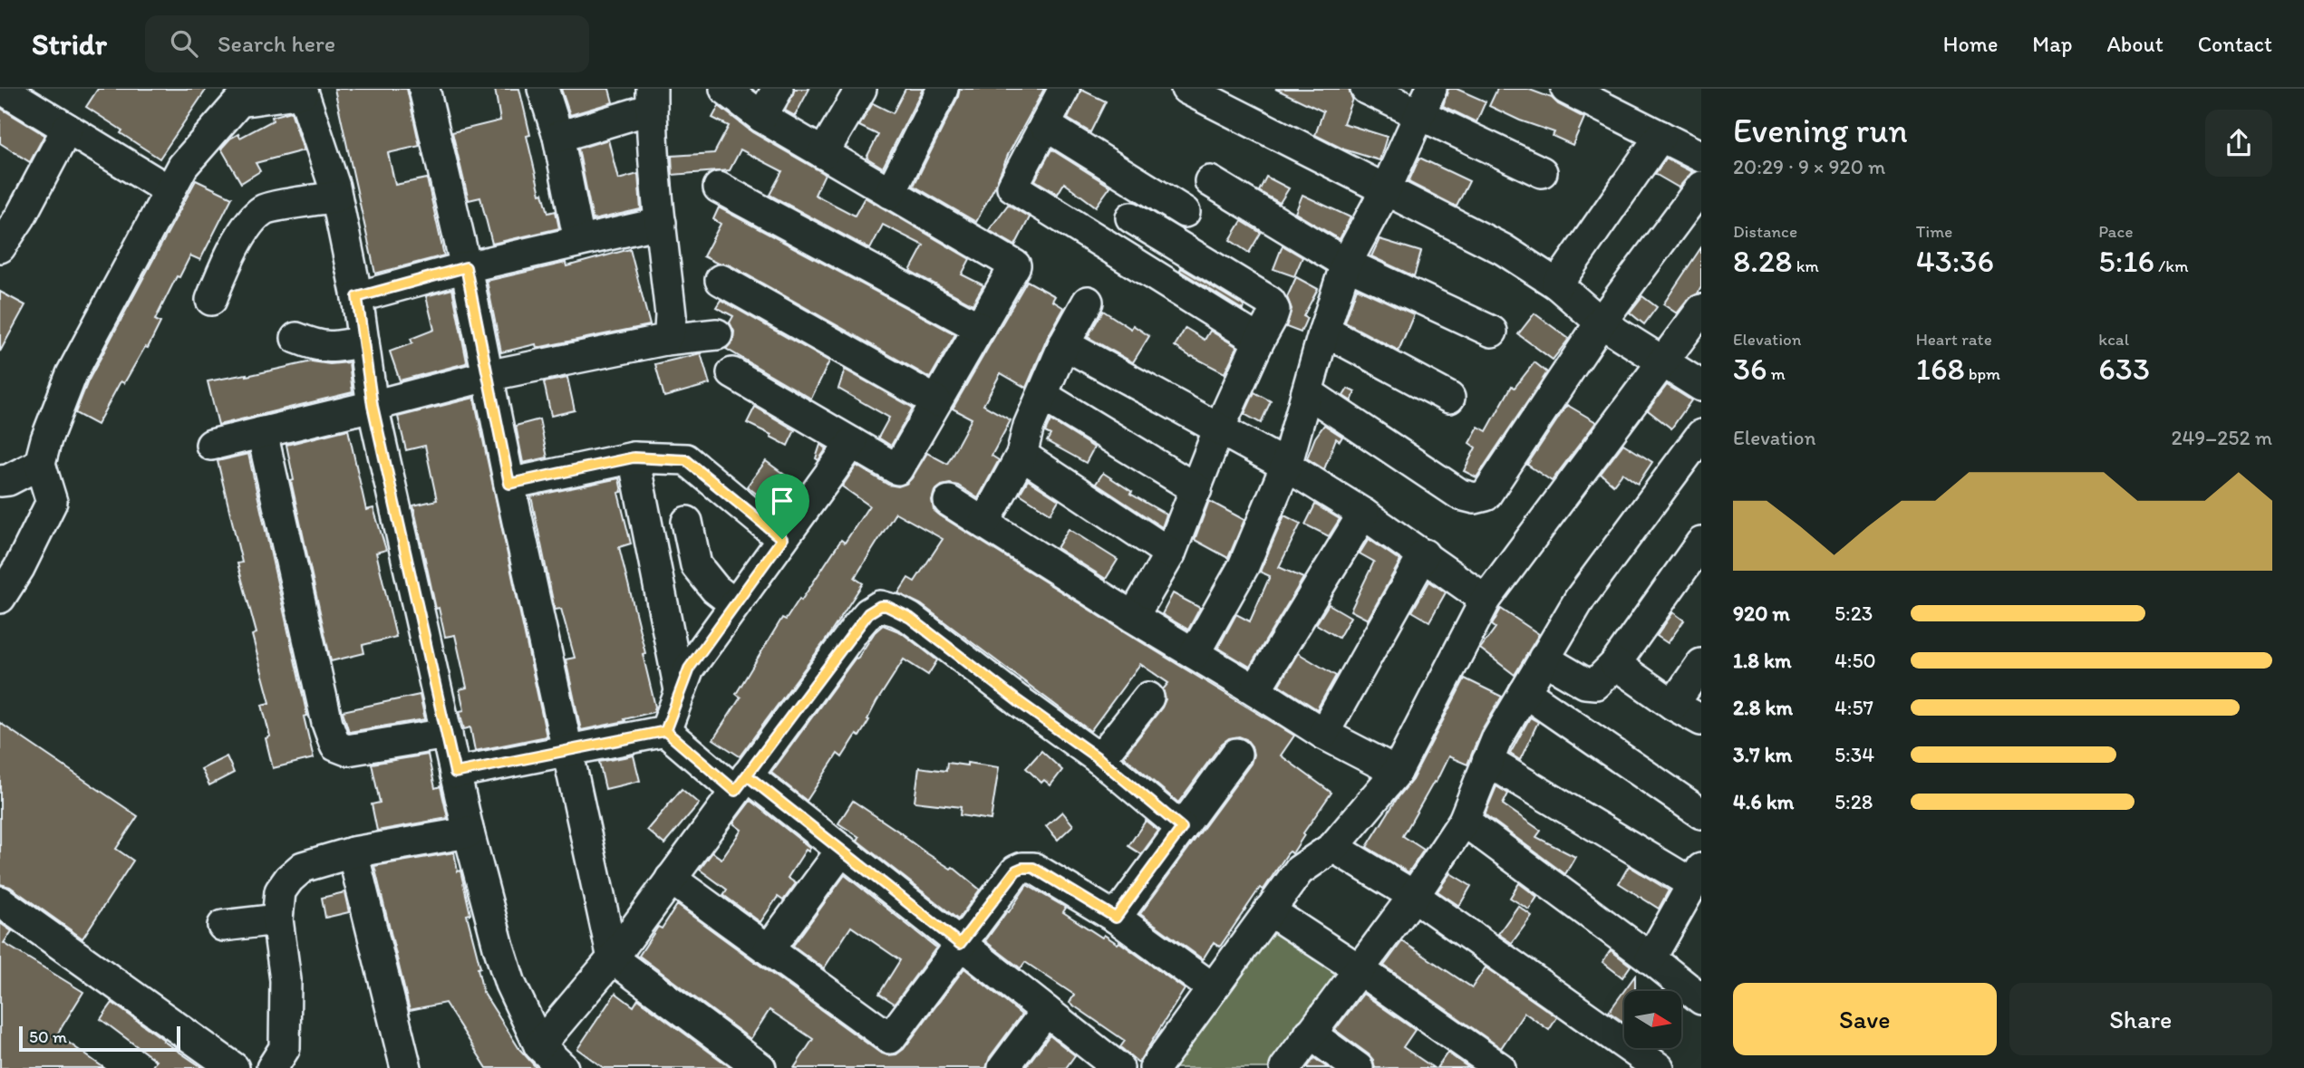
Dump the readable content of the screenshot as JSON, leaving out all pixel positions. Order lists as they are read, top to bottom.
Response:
{
  "scale_bar": "50 m",
  "north": "right",
  "page": {
    "header": "Stridr",
    "search": "Search here",
    "nav": [
      "Home",
      "Map",
      "About",
      "Contact"
    ],
    "heading": ["Evening run", "20:29 · 9 × 920 m"],
    "stats": [
      ["Distance", "8.28 km"],
      ["Time", "43:36"],
      ["Pace", "5:16 /km"],
      ["Elevation", "36 m"],
      ["Heart rate", "168 bpm"],
      ["kcal", "633"]
    ],
    "chart": ["Elevation", "249–252 m"],
    "list": [
      {
        "name": "920 m",
        "note": "5:23"
      },
      {
        "name": "1.8 km",
        "note": "4:50"
      },
      {
        "name": "2.8 km",
        "note": "4:57"
      },
      {
        "name": "3.7 km",
        "note": "5:34"
      },
      {
        "name": "4.6 km",
        "note": "5:28"
      }
    ],
    "buttons": ["Save", "Share"],
    "scale": "50 m"
  }
}
